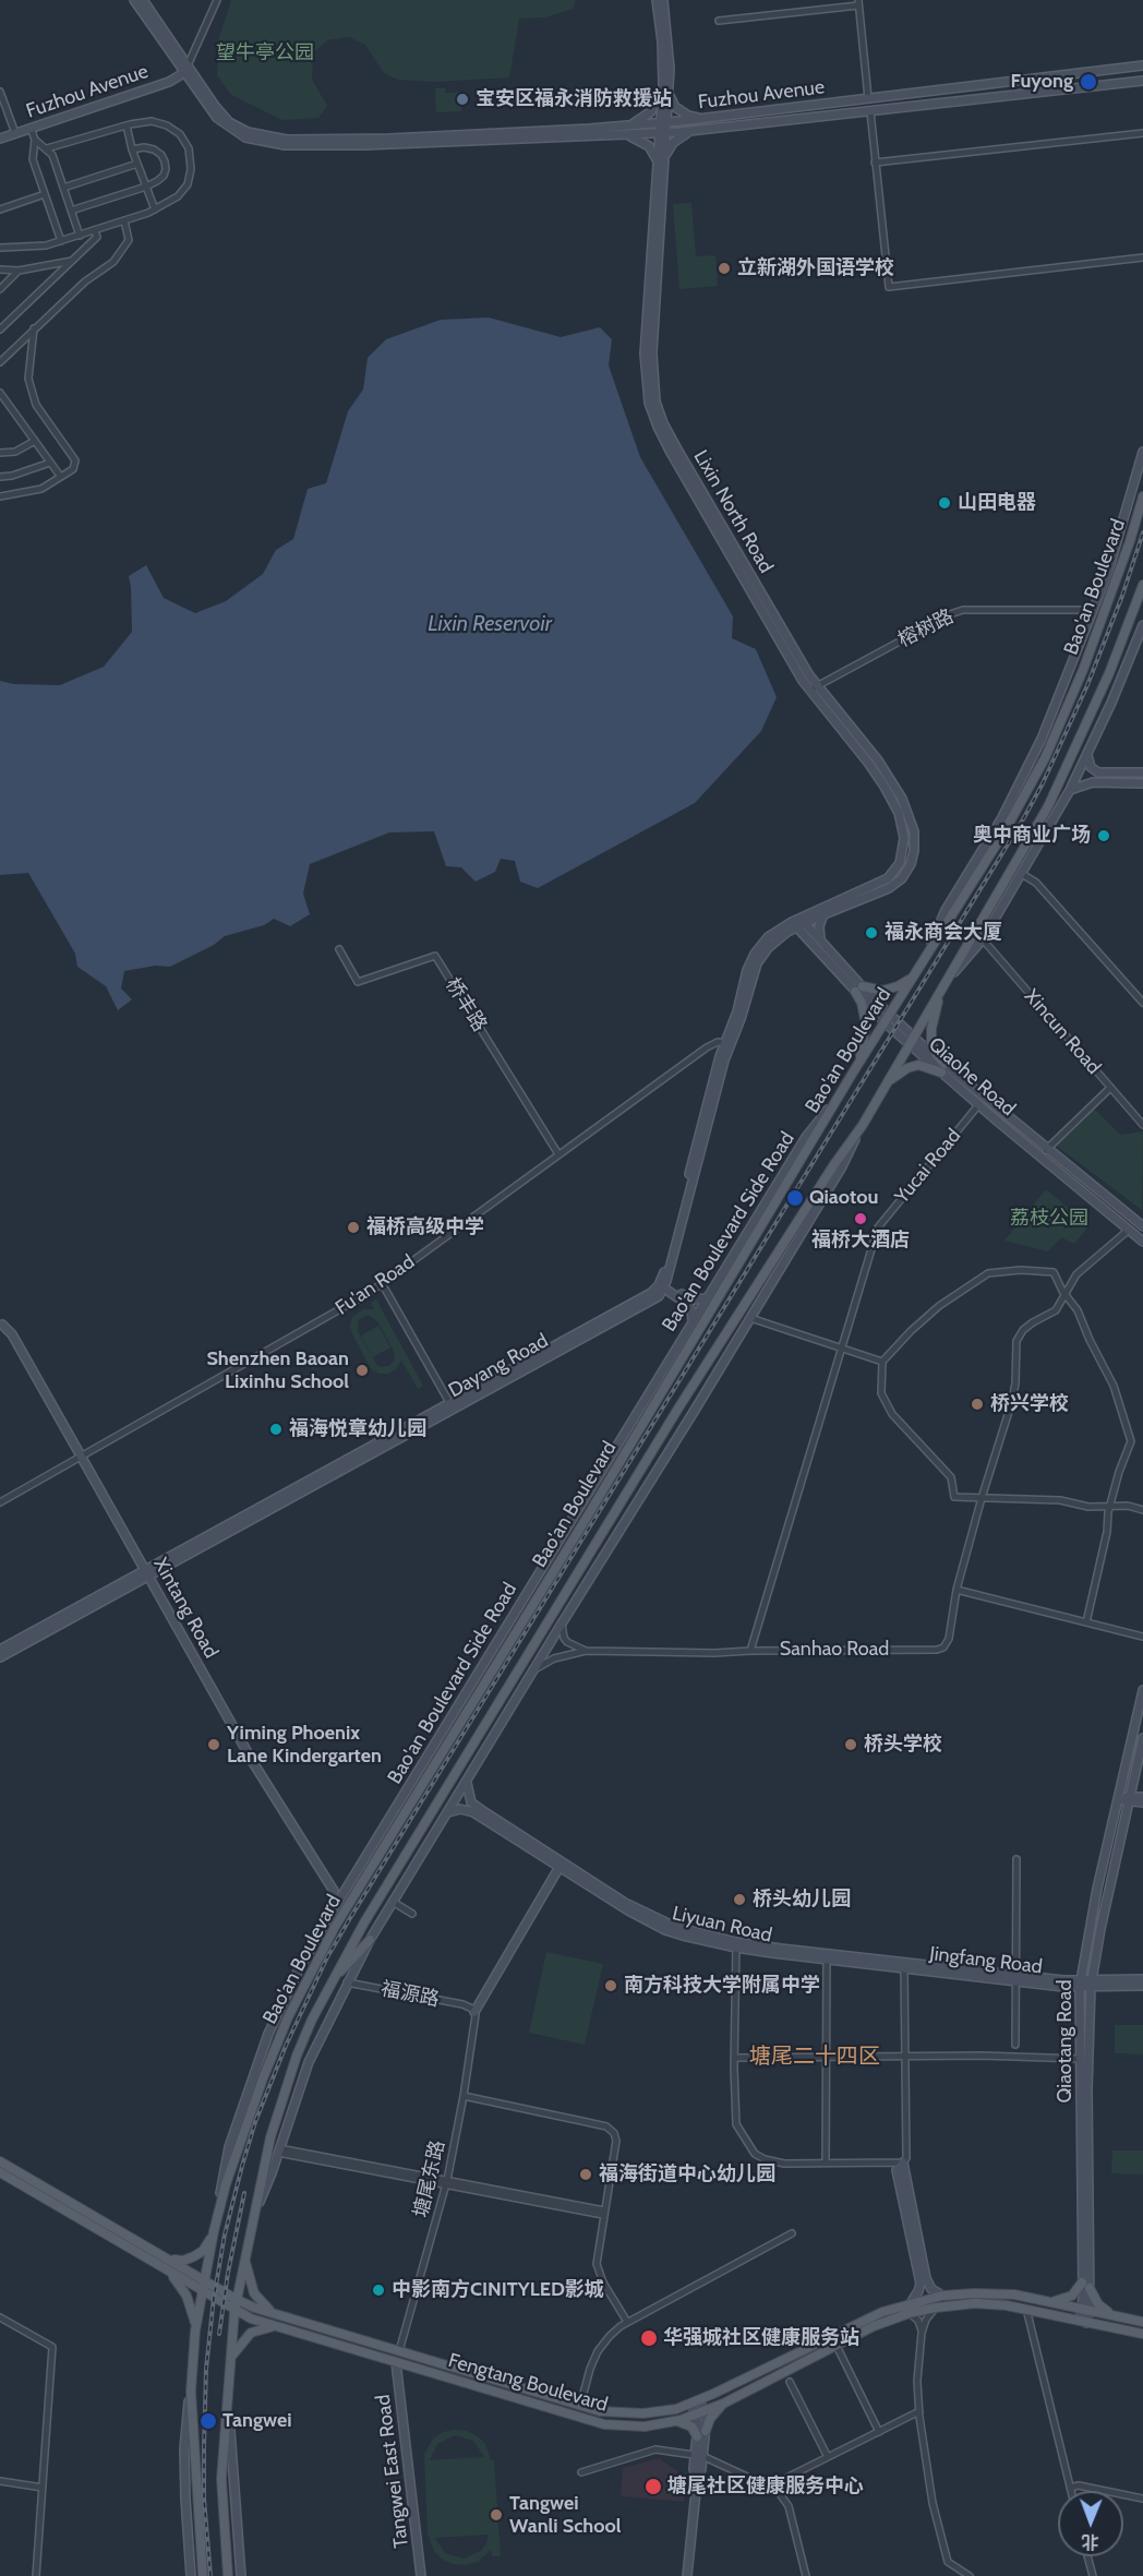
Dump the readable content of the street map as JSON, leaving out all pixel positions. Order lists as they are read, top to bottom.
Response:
{
  "streets": {
    "main road": [
      "Fuzhou Avenue",
      "Lixin North Road",
      "Bao'an Boulevard",
      "Qiaohe Road",
      "Bao'an Boulevard Side Road",
      "Dayang Road",
      "Xintang Road",
      "Liyuan Road",
      "Jingfang Road",
      "Qiaotang Road",
      "塘尾东路",
      "Fengtang Boulevard",
      "Tangwei East Road"
    ],
    "street": [
      "榕树路",
      "桥丰路",
      "Xincun Road",
      "Yucai Road",
      "Fu'an Road",
      "Sanhao Road",
      "福源路"
    ]
  },
  "crossings": [
    ["Fuzhou Avenue", "Lixin North Road"],
    ["Lixin North Road", "榕树路"],
    ["Lixin North Road", "Qiaohe Road"],
    ["Bao'an Boulevard", "Qiaohe Road"],
    ["Bao'an Boulevard", "Bao'an Boulevard Side Road"],
    ["Bao'an Boulevard", "Fengtang Boulevard"],
    ["桥丰路", "Fu'an Road"],
    ["Qiaohe Road", "Yucai Road"],
    ["Bao'an Boulevard Side Road", "Xintang Road"],
    ["Fu'an Road", "Xintang Road"],
    ["Dayang Road", "Xintang Road"],
    ["Liyuan Road", "Jingfang Road"],
    ["Liyuan Road", "塘尾东路"],
    ["Jingfang Road", "Qiaotang Road"],
    ["福源路", "塘尾东路"],
    ["Qiaotang Road", "Fengtang Boulevard"],
    ["塘尾东路", "Fengtang Boulevard"],
    ["Fengtang Boulevard", "Tangwei East Road"]
  ],
  "districts": ["塘尾二十四区"],
  "water": ["Lixin Reservoir"],
  "parks": ["望牛亭公园", "荔枝公园"],
  "places": [
    "Fuyong",
    "宝安区福永消防救援站",
    "立新湖外国语学校",
    "山田电器",
    "奥中商业广场",
    "福永商会大厦",
    "Qiaotou",
    "福桥大酒店",
    "福桥高级中学",
    "Shenzhen Baoan Lixinhu School",
    "桥兴学校",
    "福海悦章幼儿园",
    "Yiming Phoenix Lane Kindergarten",
    "桥头学校",
    "桥头幼儿园",
    "南方科技大学附属中学",
    "福海街道中心幼儿园",
    "中影南方CINITYLED影城",
    "华强城社区健康服务站",
    "Tangwei",
    "塘尾社区健康服务中心",
    "Tangwei Wanli School"
  ],
  "north": "bottom"
}
